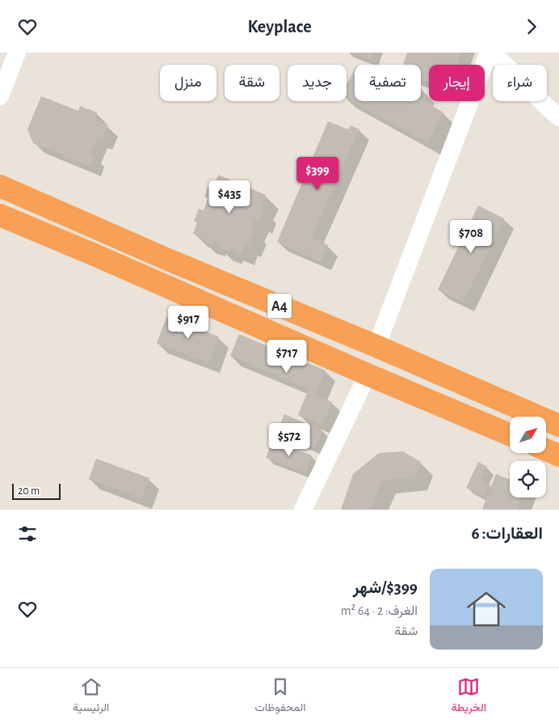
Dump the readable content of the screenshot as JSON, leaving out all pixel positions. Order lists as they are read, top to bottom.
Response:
{
  "streets": {
    "highway": ["A4"]
  },
  "scale_bar": "20 m",
  "north": "top right",
  "page": {
    "header": "Keyplace",
    "chip": [
      "شراء",
      "إيجار",
      "تصفية",
      "جديد",
      "شقة",
      "منزل"
    ],
    "price": [
      "$399",
      "$435",
      "$708",
      "$917",
      "$717",
      "$572"
    ],
    "scale": "20 m",
    "heading": "العقارات: 6",
    "list": [
      {
        "name": "$399/شهر",
        "note": "الغرف: 2 · 64 m² · شقة"
      }
    ],
    "tabs": ["الخريطة", "المحفوظات", "الرئيسية"]
  }
}
